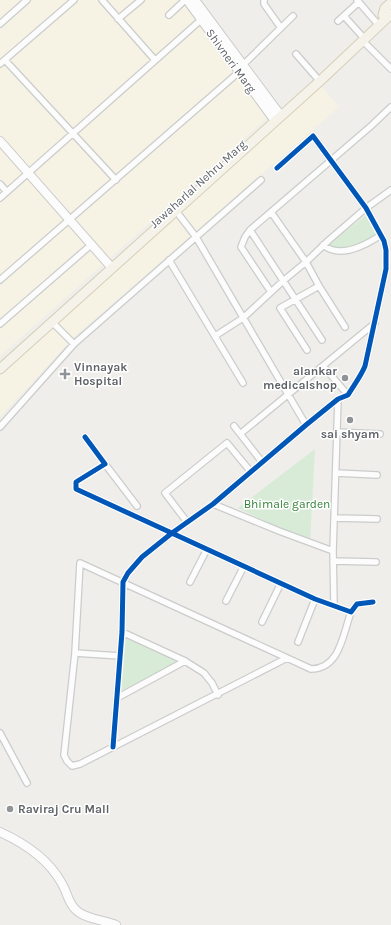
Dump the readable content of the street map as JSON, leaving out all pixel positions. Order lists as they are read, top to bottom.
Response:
{
  "streets": {
    "main road": ["Shivneri Marg", "Jawaharlal Nehru Marg"]
  },
  "crossings": [
    ["Shivneri Marg", "Jawaharlal Nehru Marg"]
  ],
  "parks": ["Bhimale garden"],
  "places": {
    "health": ["Vinnayak Hospital"],
    "other": ["alankar medicalshop", "sai shyam", "Raviraj Cru Mall"]
  }
}
